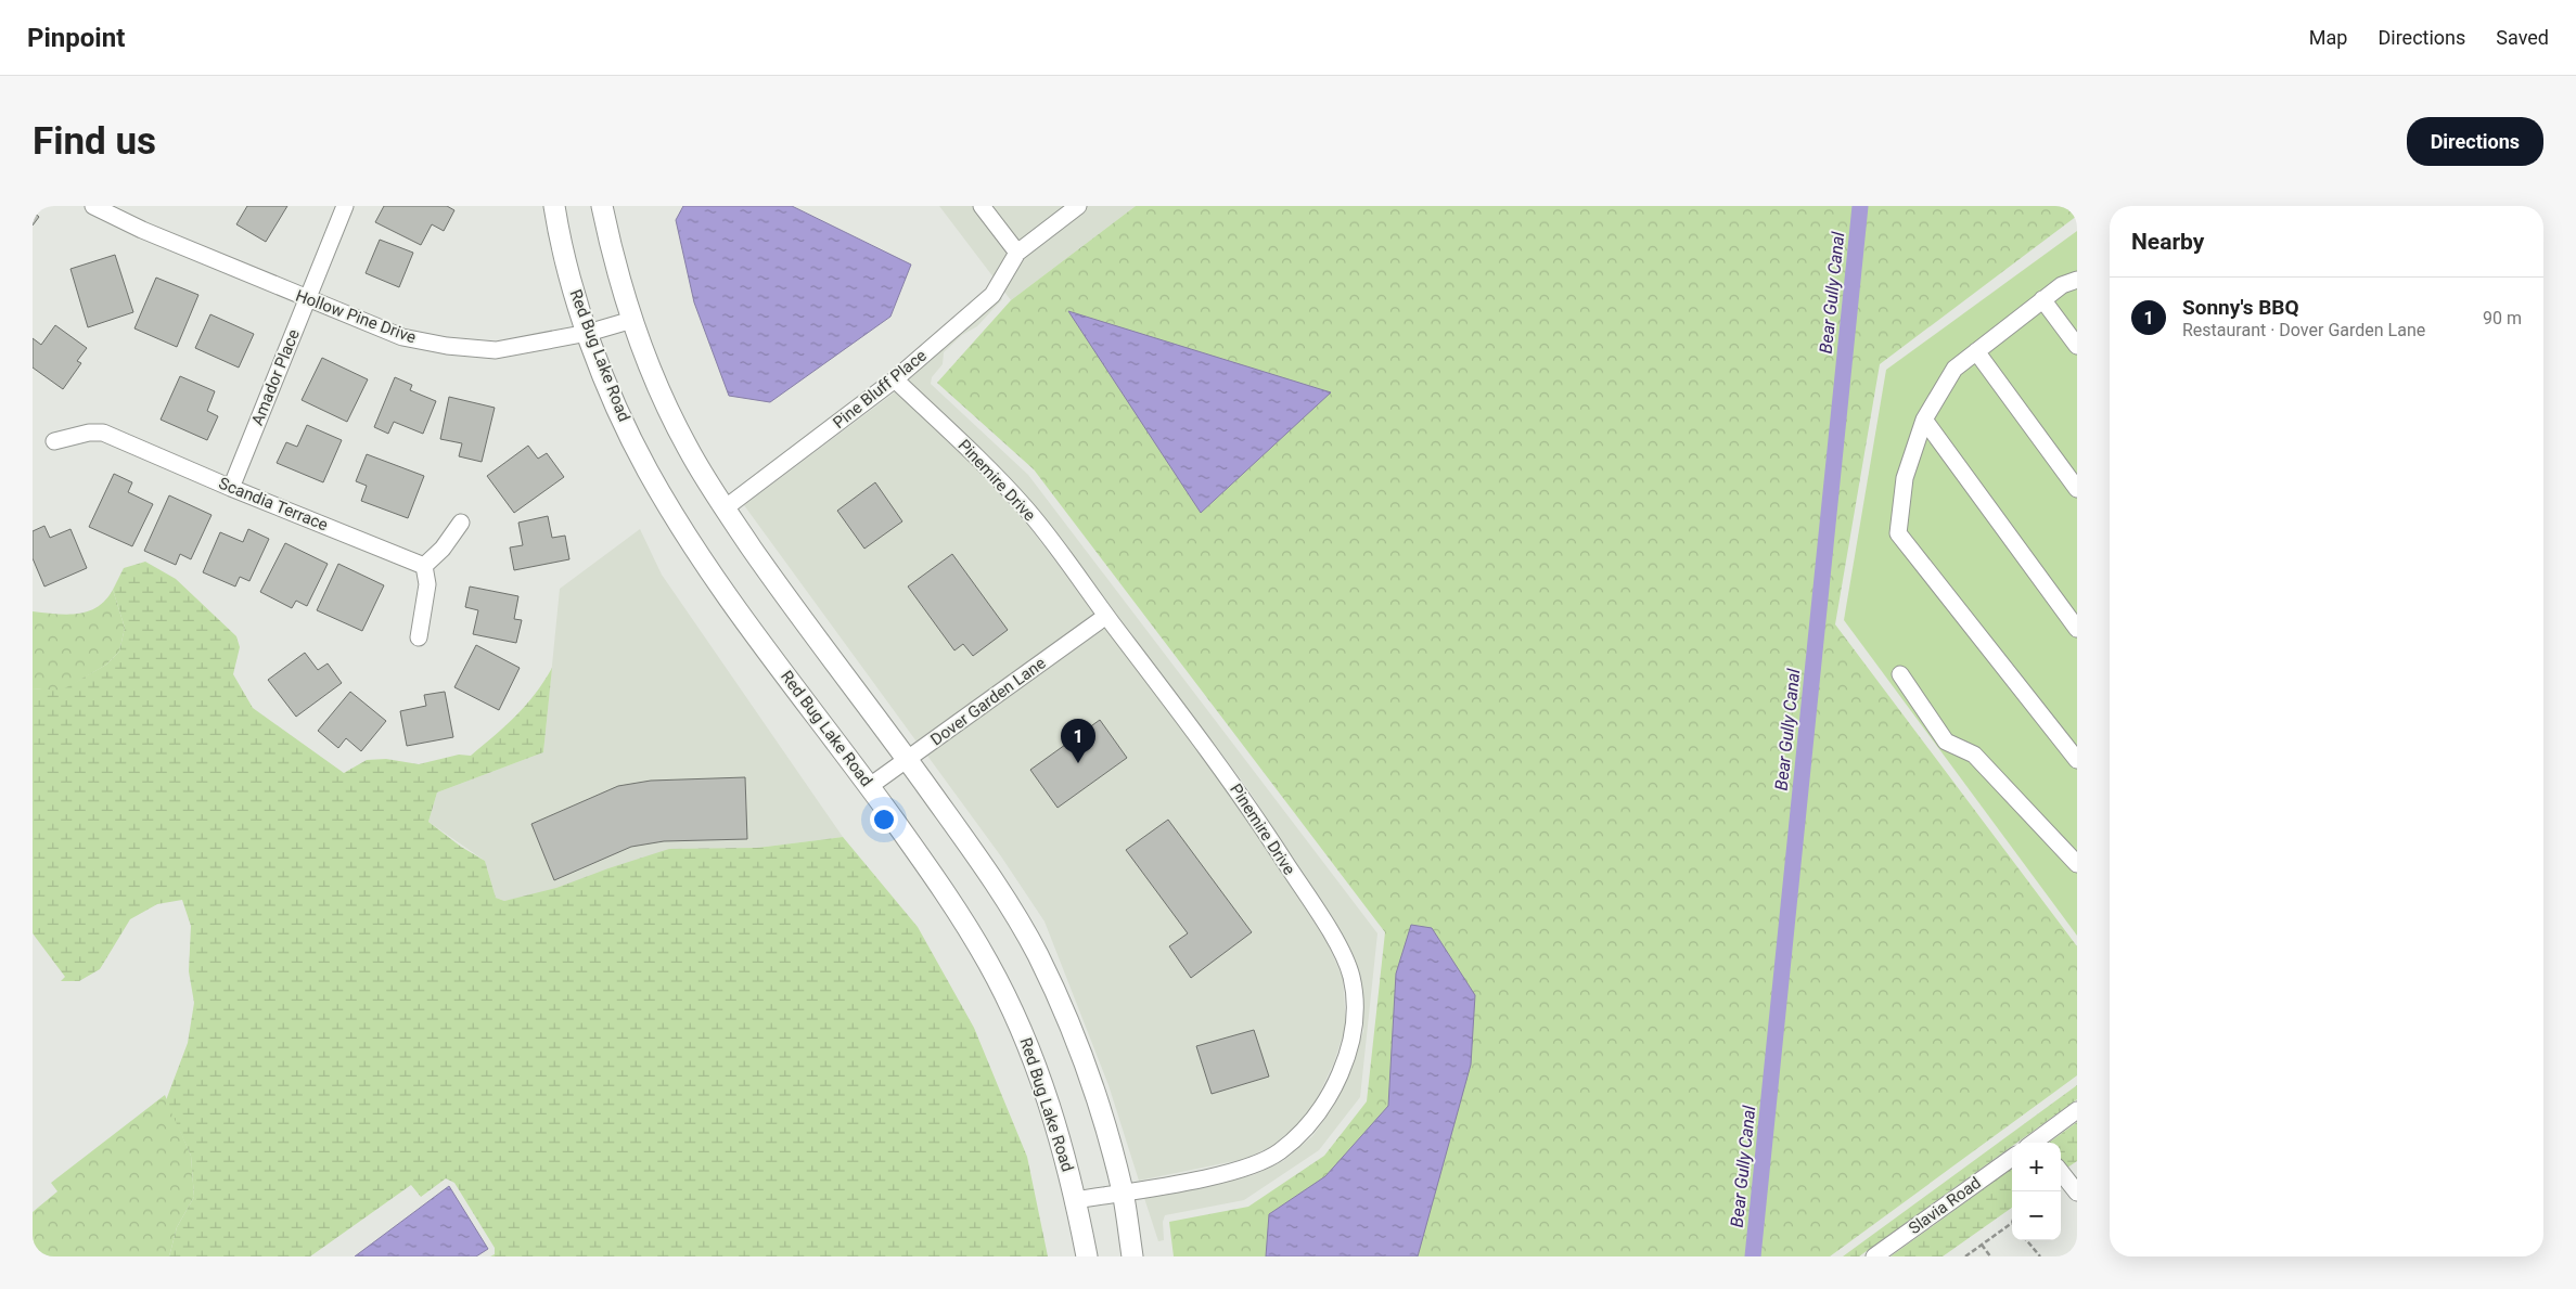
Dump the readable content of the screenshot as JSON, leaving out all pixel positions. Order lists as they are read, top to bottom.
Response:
{
  "streets": {
    "main road": ["Red Bug Lake Road"],
    "street": [
      "Hollow Pine Drive",
      "Amador Place",
      "Pine Bluff Place",
      "Pinemire Drive",
      "Scandia Terrace",
      "Dover Garden Lane",
      "Slavia Road"
    ]
  },
  "crossings": [
    ["Hollow Pine Drive", "Red Bug Lake Road"],
    ["Hollow Pine Drive", "Amador Place"],
    ["Red Bug Lake Road", "Pinemire Drive"],
    ["Red Bug Lake Road", "Dover Garden Lane"],
    ["Amador Place", "Scandia Terrace"],
    ["Pine Bluff Place", "Pinemire Drive"],
    ["Pinemire Drive", "Dover Garden Lane"]
  ],
  "water": ["Bear Gully Canal"],
  "page": {
    "header": "Pinpoint",
    "nav": ["Map", "Directions", "Saved"],
    "buttons": "Directions",
    "title": "Find us",
    "heading": "Nearby",
    "list": [
      {
        "mark": "1",
        "name": "Sonny's BBQ",
        "note": "Restaurant · Dover Garden Lane",
        "value": "90 m"
      }
    ],
    "pins": "1",
    "map_buttons": ["+", "−"]
  }
}
